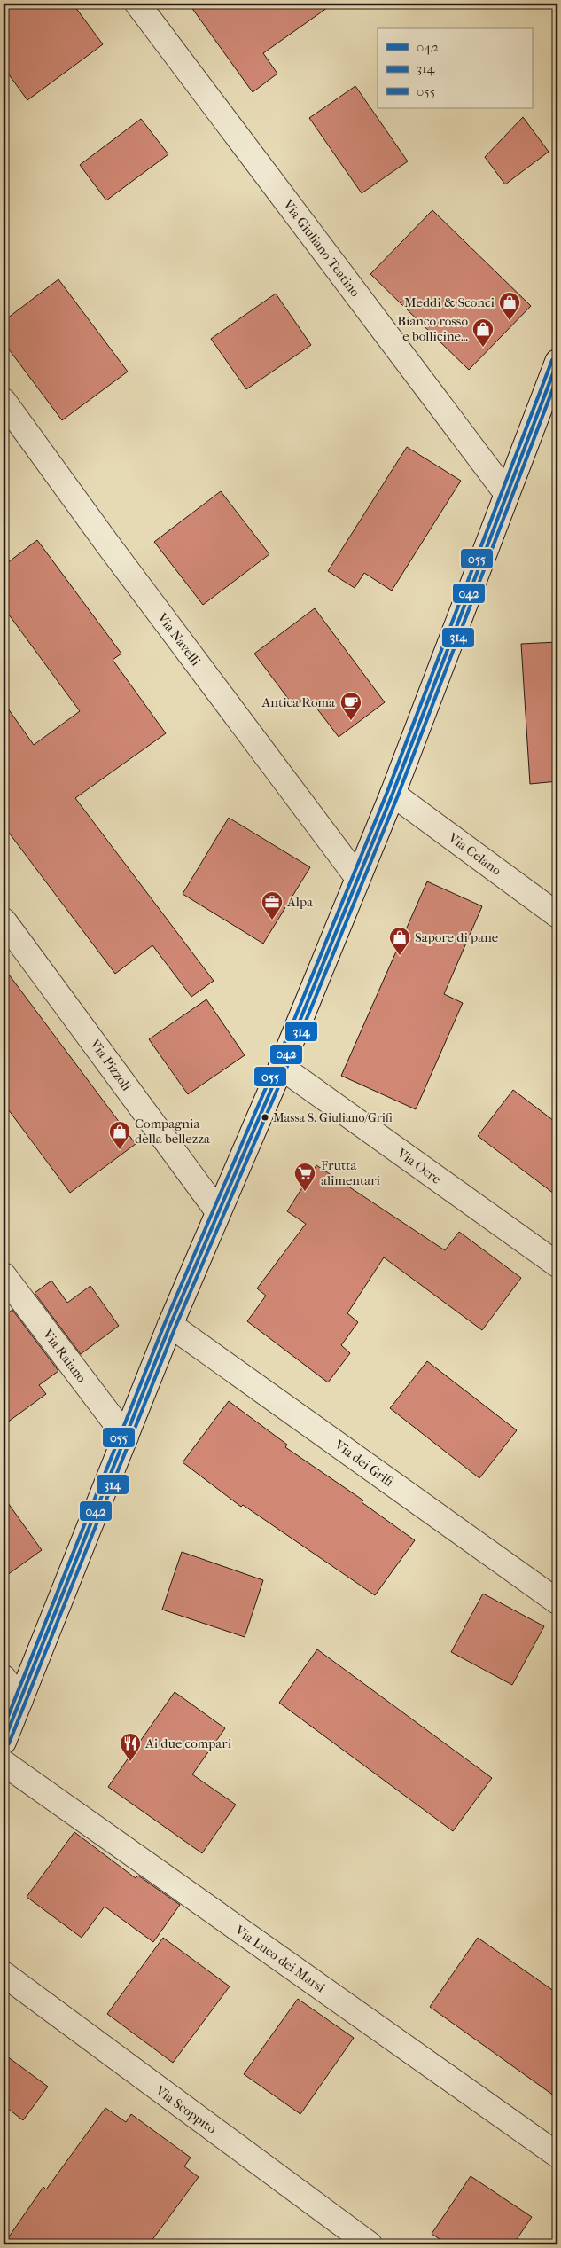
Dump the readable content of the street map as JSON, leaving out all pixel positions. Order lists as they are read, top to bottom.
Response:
{
  "streets": {
    "street": [
      "Via Giuliano Teatino",
      "Via Navelli",
      "Via Celano",
      "Via Pizzoli",
      "Via Ocre",
      "Via Raiano",
      "Via dei Grifi",
      "Via Luco dei Marsi",
      "Via Scoppito"
    ]
  },
  "places": {
    "shop": [
      "Meddi & Sconci",
      "Bianco rosso e bollicine…",
      "Sapore di pane",
      "Compagnia della bellezza"
    ],
    "cafe": ["Antica Roma"],
    "office": ["Alpa"],
    "other": ["Massa S. Giuliano/Grifi"],
    "supermarket": ["Frutta alimentari"],
    "restaurant": ["Ai due compari"]
  },
  "lines": ["transit line 055", "transit line 042", "transit line 314"],
  "legend": ["042", "314", "055"]
}
